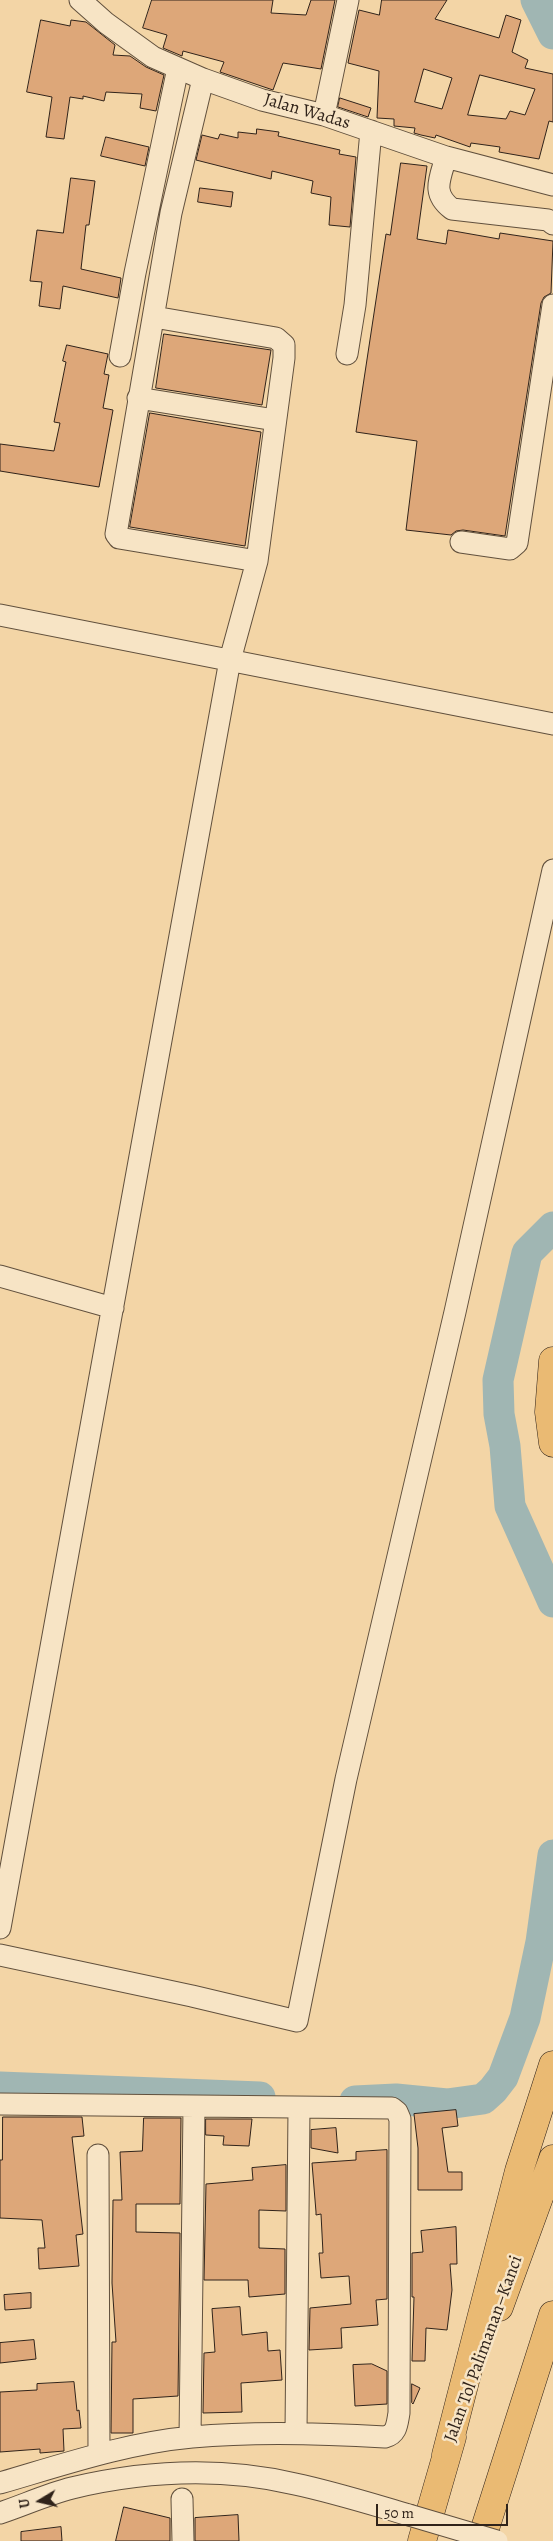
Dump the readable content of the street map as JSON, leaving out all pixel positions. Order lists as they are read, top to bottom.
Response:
{
  "streets": {
    "highway": ["Jalan Tol Palimanan–Kanci"],
    "street": ["Jalan Wadas"]
  },
  "scale_bar": "50 m",
  "north": "left"
}
